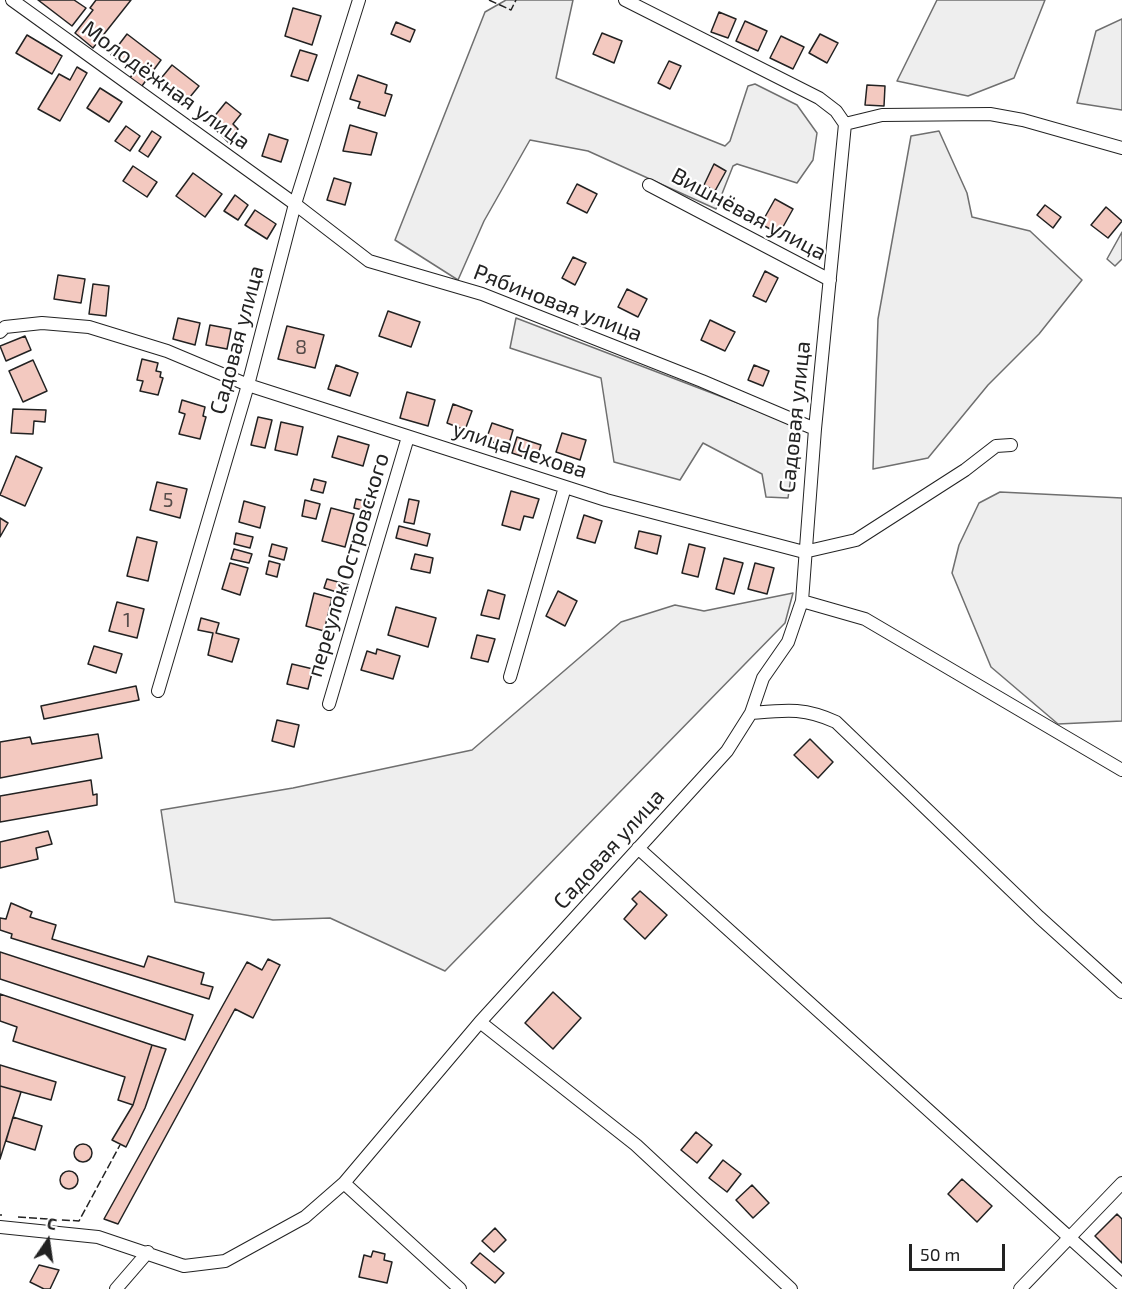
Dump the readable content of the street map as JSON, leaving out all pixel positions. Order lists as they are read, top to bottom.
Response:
{
  "streets": {
    "street": [
      "Молодёжная улица",
      "Вишнёвая улица",
      "Рябиновая улица",
      "Садовая улица",
      "улица Чехова",
      "переулок Островского"
    ]
  },
  "crossings": [
    ["Молодёжная улица", "Рябиновая улица"],
    ["Молодёжная улица", "Садовая улица"],
    ["Вишнёвая улица", "Садовая улица"],
    ["Рябиновая улица", "Садовая улица"],
    ["Садовая улица", "улица Чехова"],
    ["улица Чехова", "переулок Островского"]
  ],
  "house_numbers": ["8", "5", "1"],
  "scale_bar": "50 m",
  "north": "top"
}
